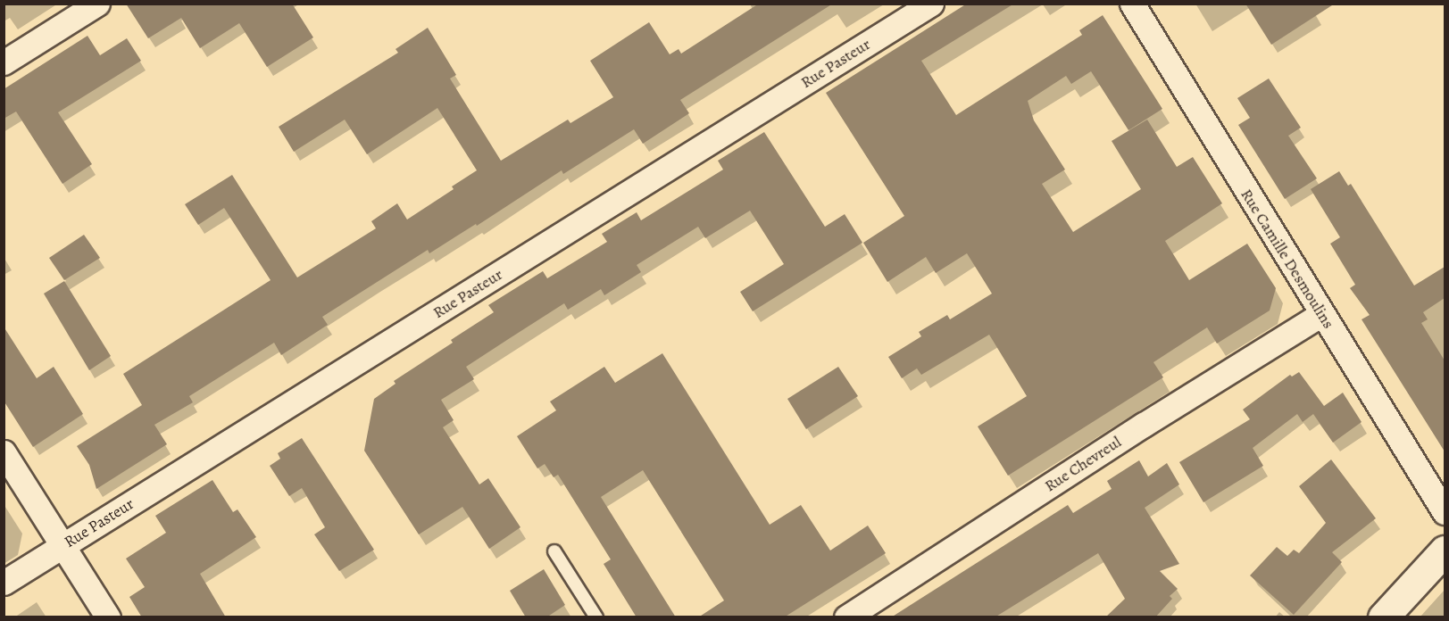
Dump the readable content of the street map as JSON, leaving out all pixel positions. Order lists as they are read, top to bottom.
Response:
{
  "streets": {
    "street": ["Rue Pasteur", "Rue Camille Desmoulins", "Rue Chevreul"]
  },
  "crossings": [
    ["Rue Camille Desmoulins", "Rue Chevreul"]
  ]
}
